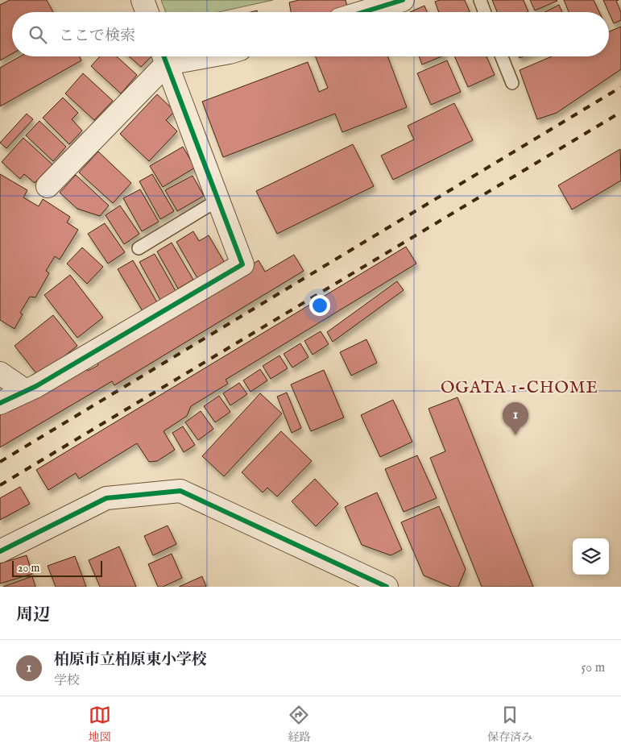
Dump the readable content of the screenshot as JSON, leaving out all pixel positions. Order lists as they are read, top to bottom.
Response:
{
  "districts": ["OGATA 1-CHOME"],
  "scale_bar": "20 m",
  "page": {
    "search": "ここで検索",
    "pins": "1",
    "scale": "20 m",
    "heading": "周辺",
    "list": [
      {
        "mark": "1",
        "name": "柏原市立柏原東小学校",
        "note": "学校",
        "value": "50 m"
      }
    ],
    "nav": ["地図", "経路", "保存済み"]
  }
}
